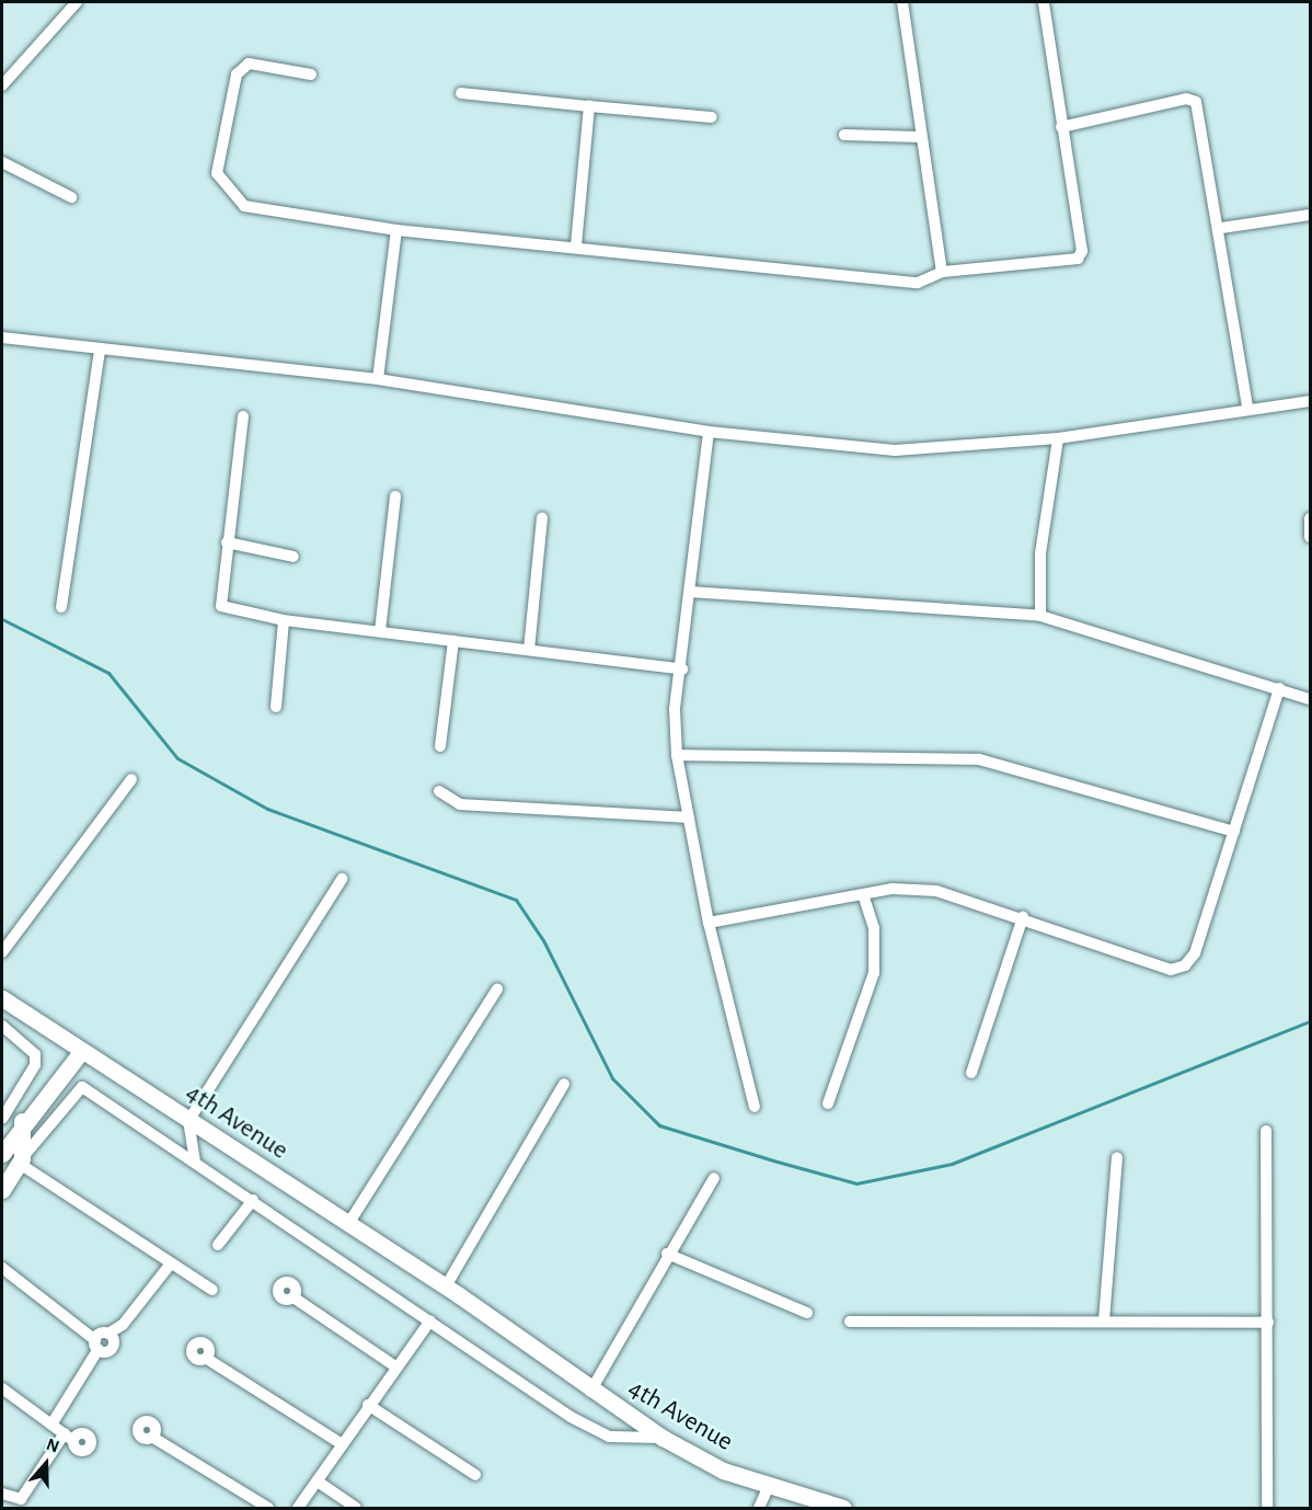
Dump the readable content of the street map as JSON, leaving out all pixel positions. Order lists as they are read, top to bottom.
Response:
{
  "streets": {
    "main road": ["4th Avenue"]
  },
  "north": "top"
}
